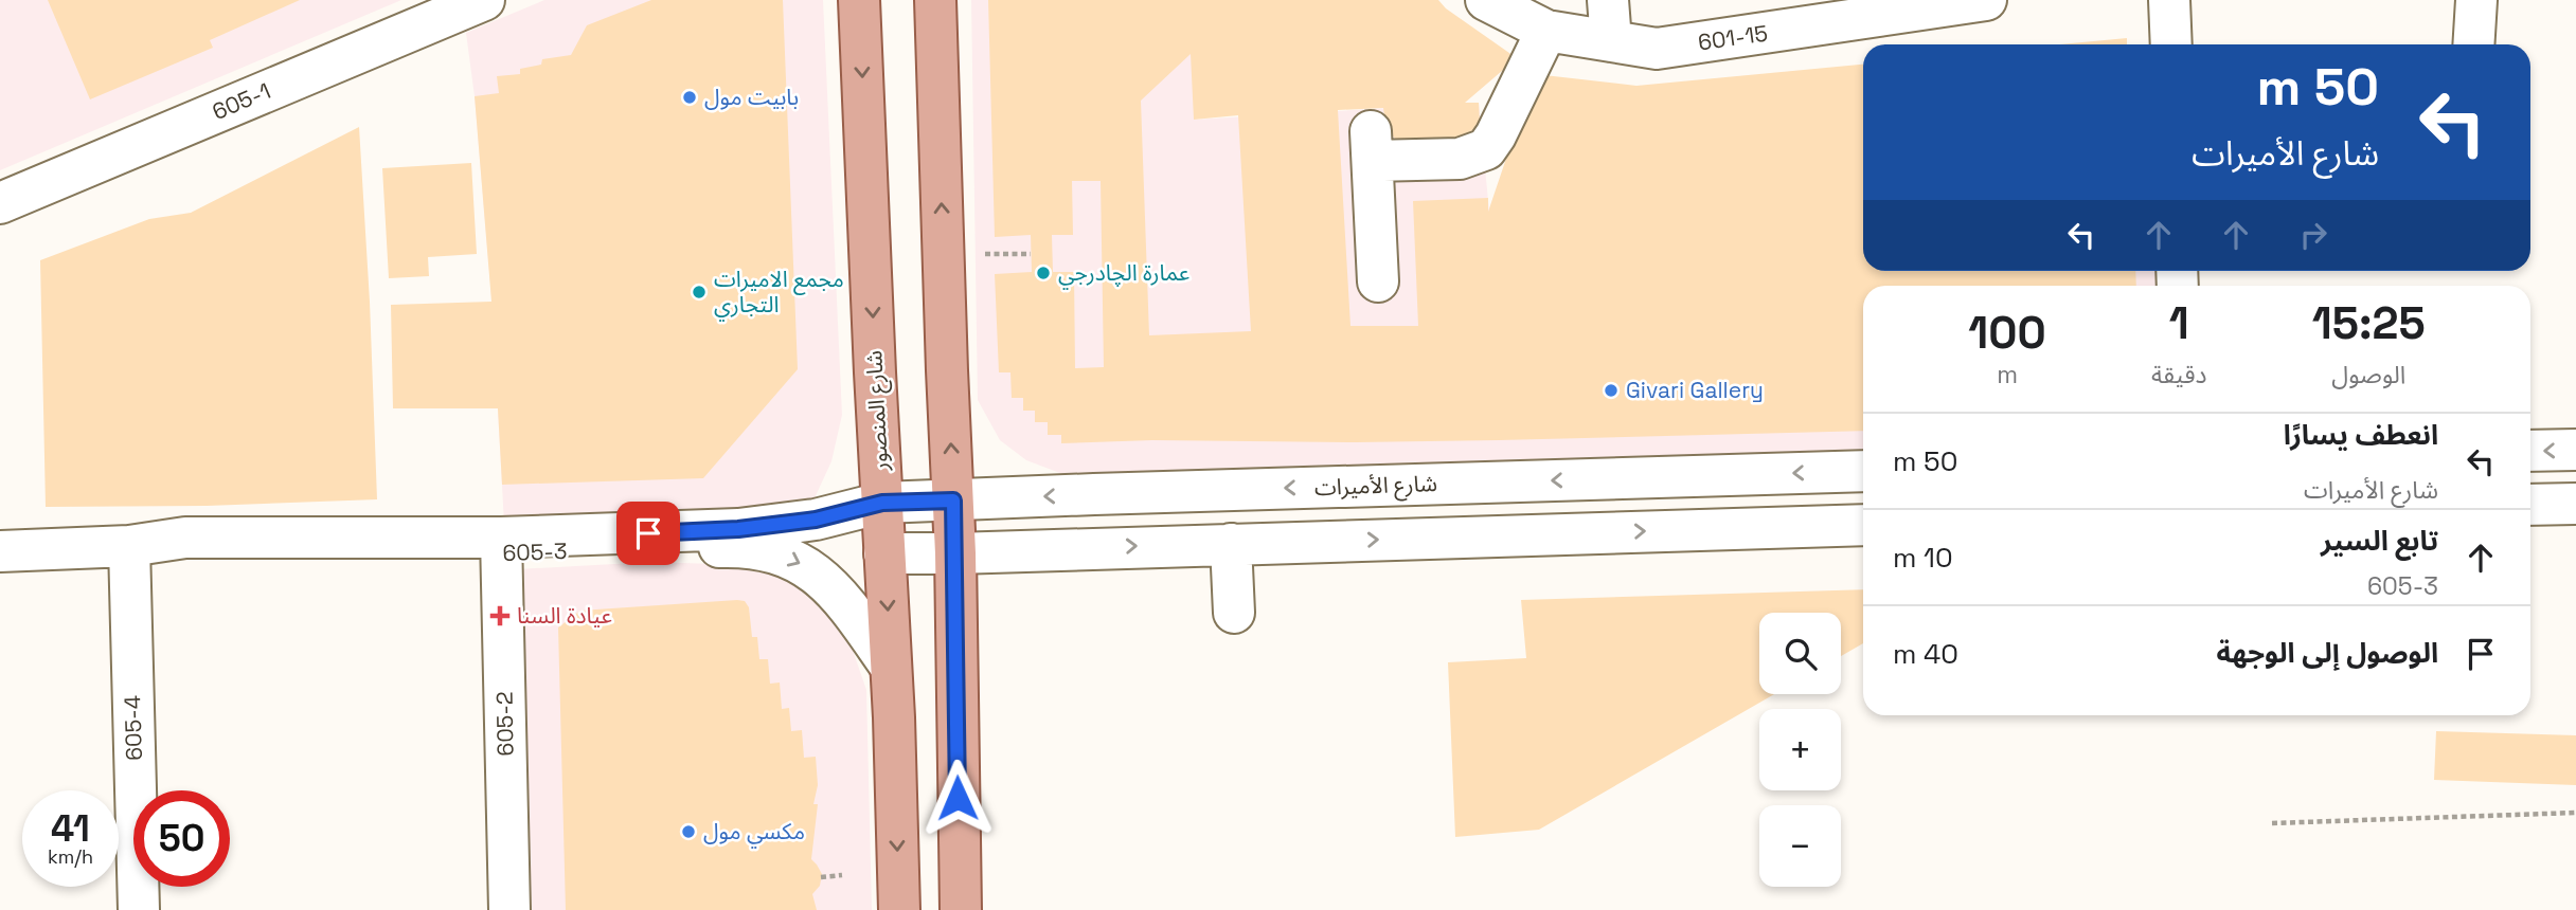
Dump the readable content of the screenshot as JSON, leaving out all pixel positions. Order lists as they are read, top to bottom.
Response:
{
  "streets": {
    "main road": ["شارع المنصور"],
    "street": [
      "601-15",
      "605-1",
      "شارع الأميرات",
      "605-3",
      "605-2",
      "605-4"
    ]
  },
  "crossings": [
    ["شارع المنصور", "شارع الأميرات"],
    ["شارع المنصور", "605-3"],
    ["شارع الأميرات", "605-3"],
    ["605-3", "605-2"],
    ["605-3", "605-4"]
  ],
  "places": {
    "other": [
      "بابيت مول",
      "عمارة الچادرجي",
      "مجمع الاميرات التجاري",
      "Givari Gallery",
      "مكسي مول"
    ],
    "health": ["عيادة السنا"]
  },
  "page": {
    "turn": ["50 m", "شارع الأميرات"],
    "eta": [
      "15:25",
      "الوصول",
      "1",
      "دقيقة",
      "100",
      "m"
    ],
    "list": [
      {
        "name": "انعطف يسارًا",
        "note": "شارع الأميرات",
        "value": "50 m"
      },
      {
        "name": "تابع السير",
        "note": "605-3",
        "value": "10 m"
      },
      {
        "name": "الوصول إلى الوجهة",
        "value": "40 m"
      }
    ],
    "map_buttons": ["+", "−"],
    "speed": "41 km/h",
    "limit": "50"
  }
}
